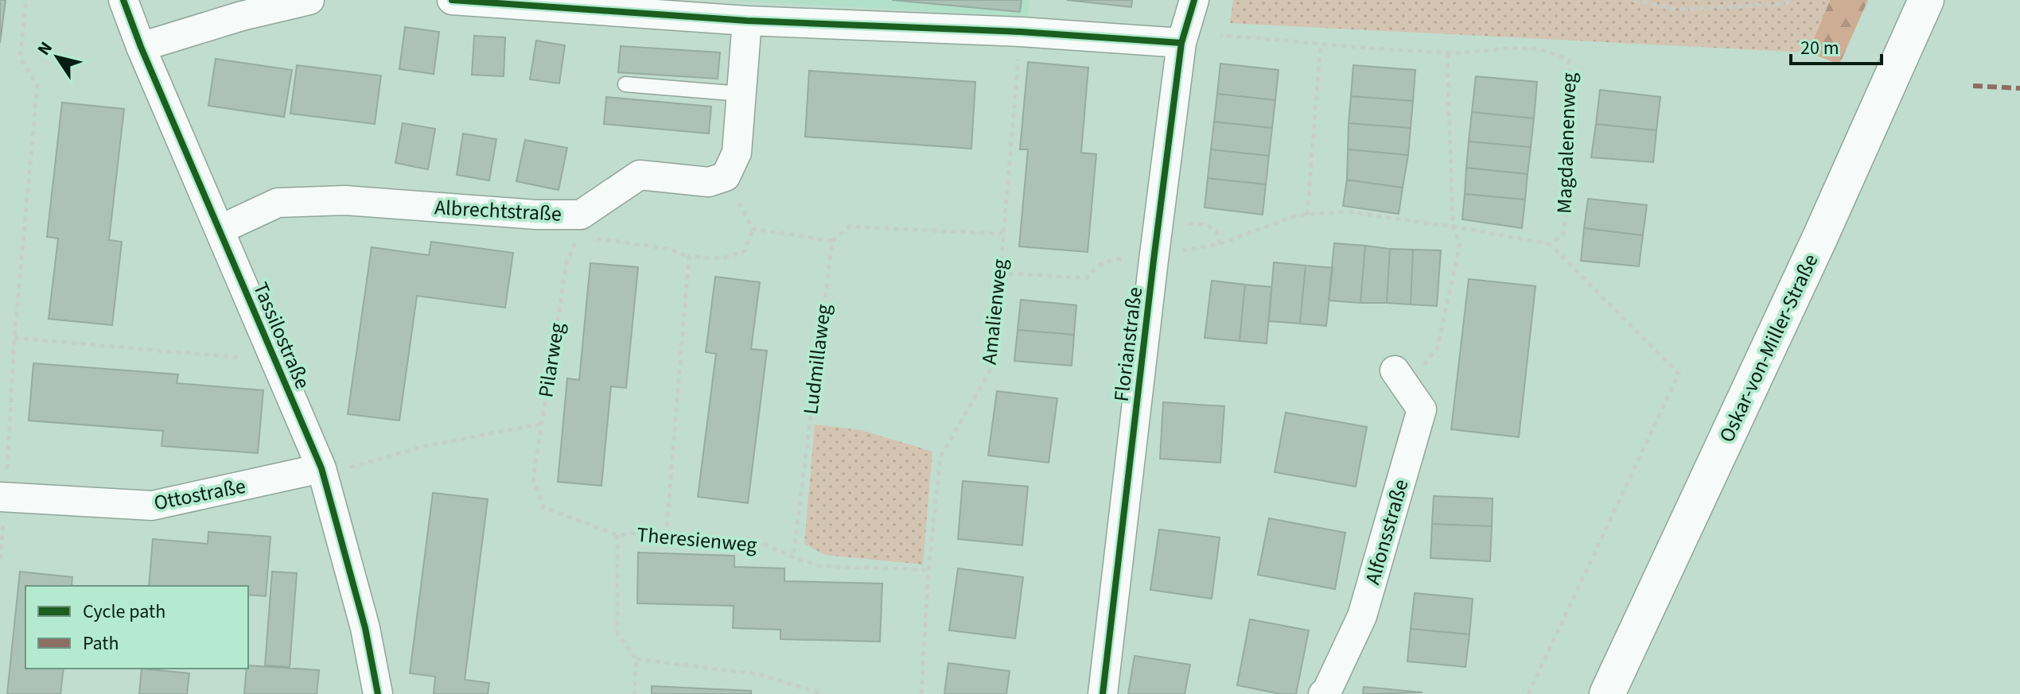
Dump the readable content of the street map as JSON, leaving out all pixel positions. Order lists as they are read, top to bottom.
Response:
{
  "streets": {
    "main road": ["Oskar-von-Miller-Straße"],
    "street": [
      "Albrechtstraße",
      "Tassilostraße",
      "Florianstraße",
      "Ottostraße",
      "Alfonsstraße"
    ],
    "path": [
      "Magdalenenweg",
      "Amalienweg",
      "Ludmillaweg",
      "Pilarweg",
      "Theresienweg"
    ]
  },
  "crossings": [
    ["Magdalenenweg", "Amalienweg"],
    ["Magdalenenweg", "Florianstraße"],
    ["Albrechtstraße", "Tassilostraße"],
    ["Albrechtstraße", "Pilarweg"],
    ["Amalienweg", "Theresienweg"],
    ["Tassilostraße", "Ottostraße"],
    ["Ludmillaweg", "Theresienweg"],
    ["Pilarweg", "Theresienweg"]
  ],
  "legend": ["Cycle path", "Path"],
  "scale_bar": "20 m",
  "north": "top left"
}
